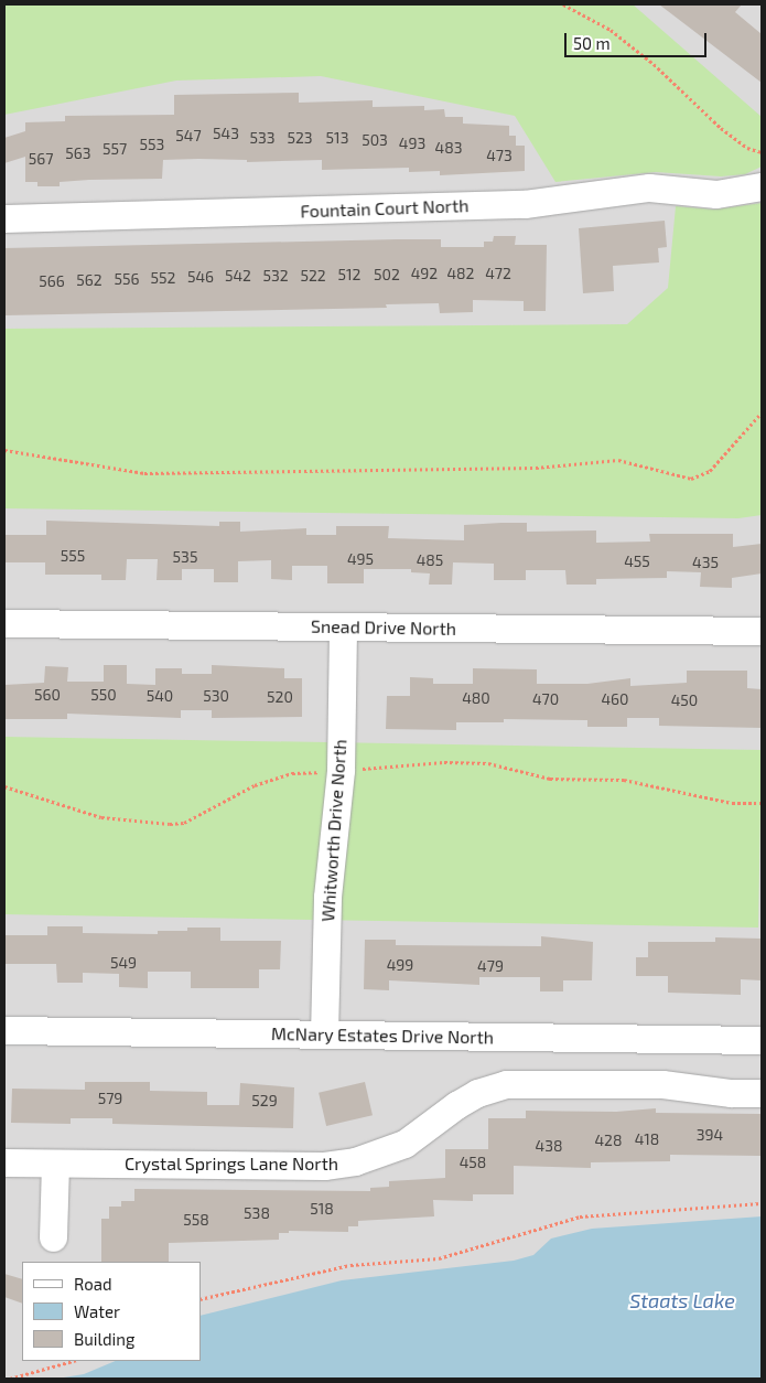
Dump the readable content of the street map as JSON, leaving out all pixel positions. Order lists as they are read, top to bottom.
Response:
{
  "streets": {
    "street": [
      "Fountain Court North",
      "Snead Drive North",
      "Whitworth Drive North",
      "McNary Estates Drive North",
      "Crystal Springs Lane North"
    ]
  },
  "crossings": [
    ["Snead Drive North", "Whitworth Drive North"],
    ["Whitworth Drive North", "McNary Estates Drive North"]
  ],
  "water": ["Staats Lake"],
  "house_numbers": [
    "543",
    "547",
    "533",
    "523",
    "513",
    "503",
    "493",
    "553",
    "483",
    "557",
    "563",
    "473",
    "567",
    "492",
    "482",
    "472",
    "512",
    "502",
    "542",
    "532",
    "522",
    "546",
    "552",
    "556",
    "562",
    "566",
    "555",
    "535",
    "495",
    "485",
    "455",
    "435",
    "560",
    "550",
    "540",
    "530",
    "520",
    "480",
    "470",
    "460",
    "450",
    "549",
    "499",
    "479",
    "579",
    "529",
    "394",
    "418",
    "428",
    "438",
    "458",
    "518",
    "538",
    "558"
  ],
  "legend": ["Road", "Water", "Building"],
  "scale_bar": "50 m"
}
